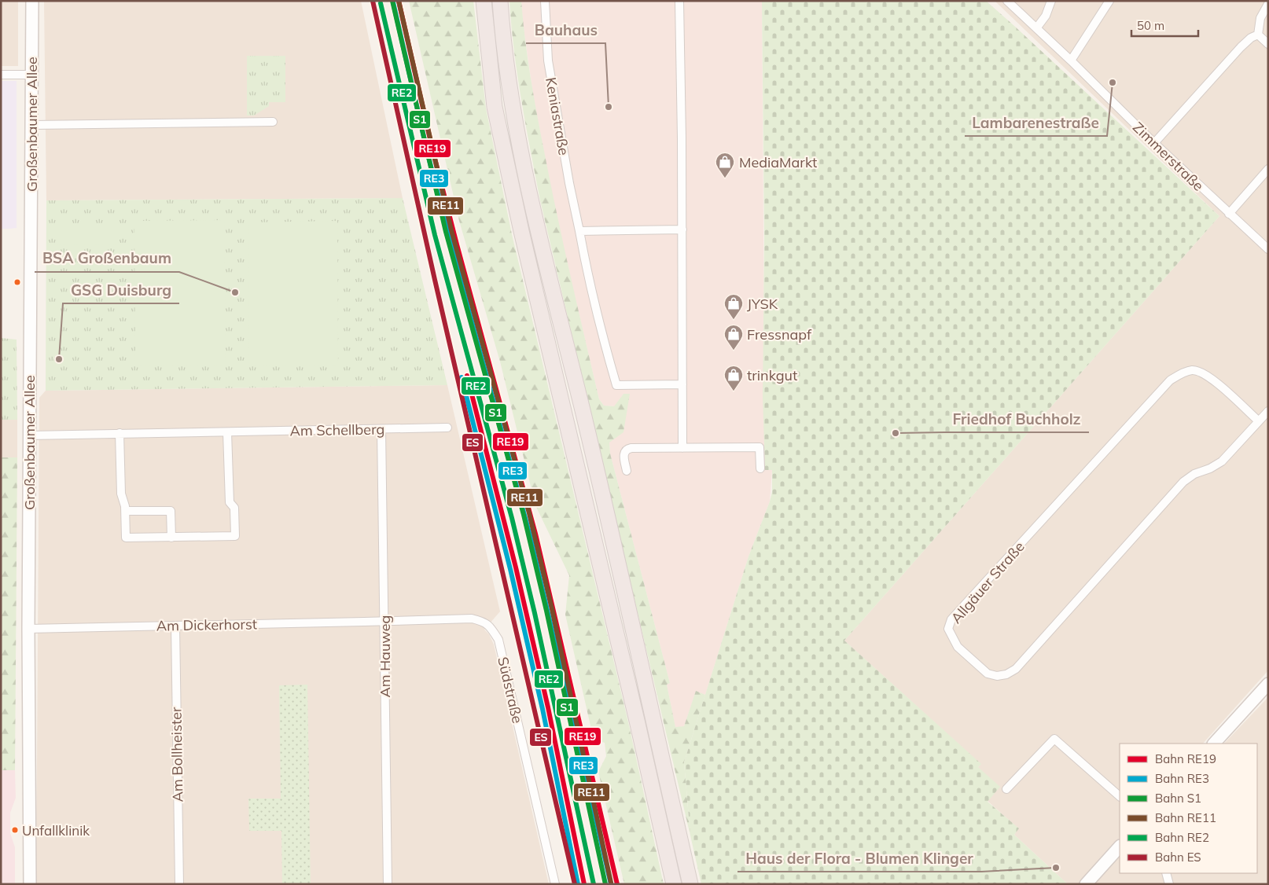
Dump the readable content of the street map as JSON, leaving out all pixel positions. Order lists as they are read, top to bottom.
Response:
{
  "streets": {
    "main road": ["Großenbaumer Allee"],
    "street": [
      "Keniastraße",
      "Zimmerstraße",
      "Am Schellberg",
      "Allgäuer Straße",
      "Am Dickerhorst",
      "Am Hauweg",
      "Südstraße",
      "Am Bollheister"
    ]
  },
  "crossings": [
    ["Großenbaumer Allee", "Am Schellberg"],
    ["Großenbaumer Allee", "Am Dickerhorst"],
    ["Am Schellberg", "Am Hauweg"],
    ["Am Dickerhorst", "Am Hauweg"],
    ["Am Dickerhorst", "Südstraße"],
    ["Am Dickerhorst", "Am Bollheister"],
    ["Am Hauweg", "Südstraße"]
  ],
  "places": {
    "other": [
      "Lambarenestraße",
      "Bauhaus",
      "BSA Großenbaum",
      "GSG Duisburg",
      "Friedhof Buchholz",
      "Unfallklinik",
      "Haus der Flora - Blumen Klinger"
    ],
    "shop": [
      "MediaMarkt",
      "JYSK",
      "Fressnapf",
      "trinkgut"
    ]
  },
  "lines": [
    "rail line RE19",
    "rail line S1",
    "rail line RE11",
    "rail line ES",
    "rail line RE3",
    "rail line RE2"
  ],
  "legend": [
    "Bahn RE19",
    "Bahn RE3",
    "Bahn S1",
    "Bahn RE11",
    "Bahn RE2",
    "Bahn ES"
  ],
  "scale_bar": "50 m"
}
